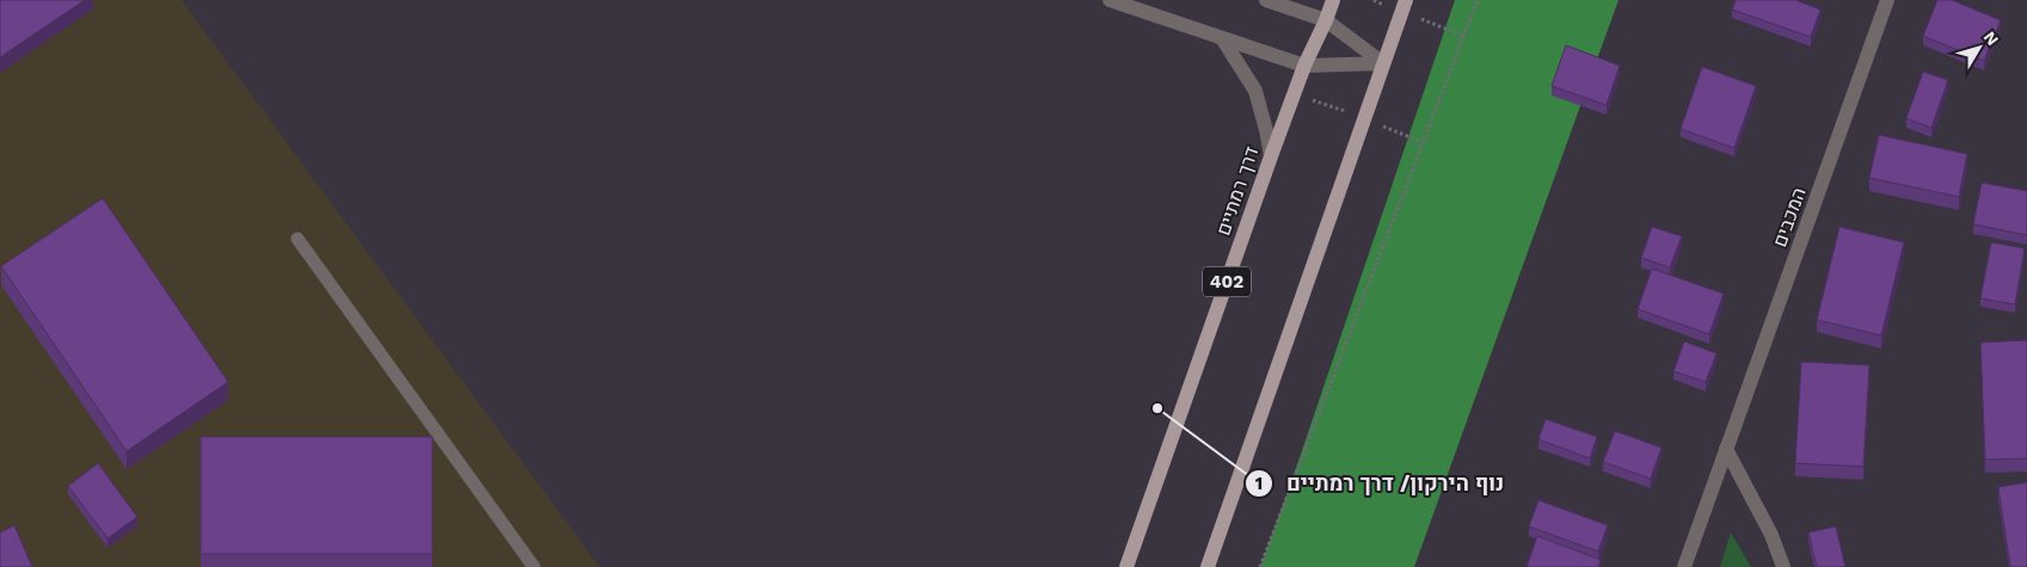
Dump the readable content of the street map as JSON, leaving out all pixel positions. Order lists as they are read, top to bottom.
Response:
{
  "streets": {
    "main road": ["דרך רמתיים", "402"],
    "street": ["המכבים"]
  },
  "places": ["נוף הירקון/ דרך רמתיים"],
  "north": "top right"
}
